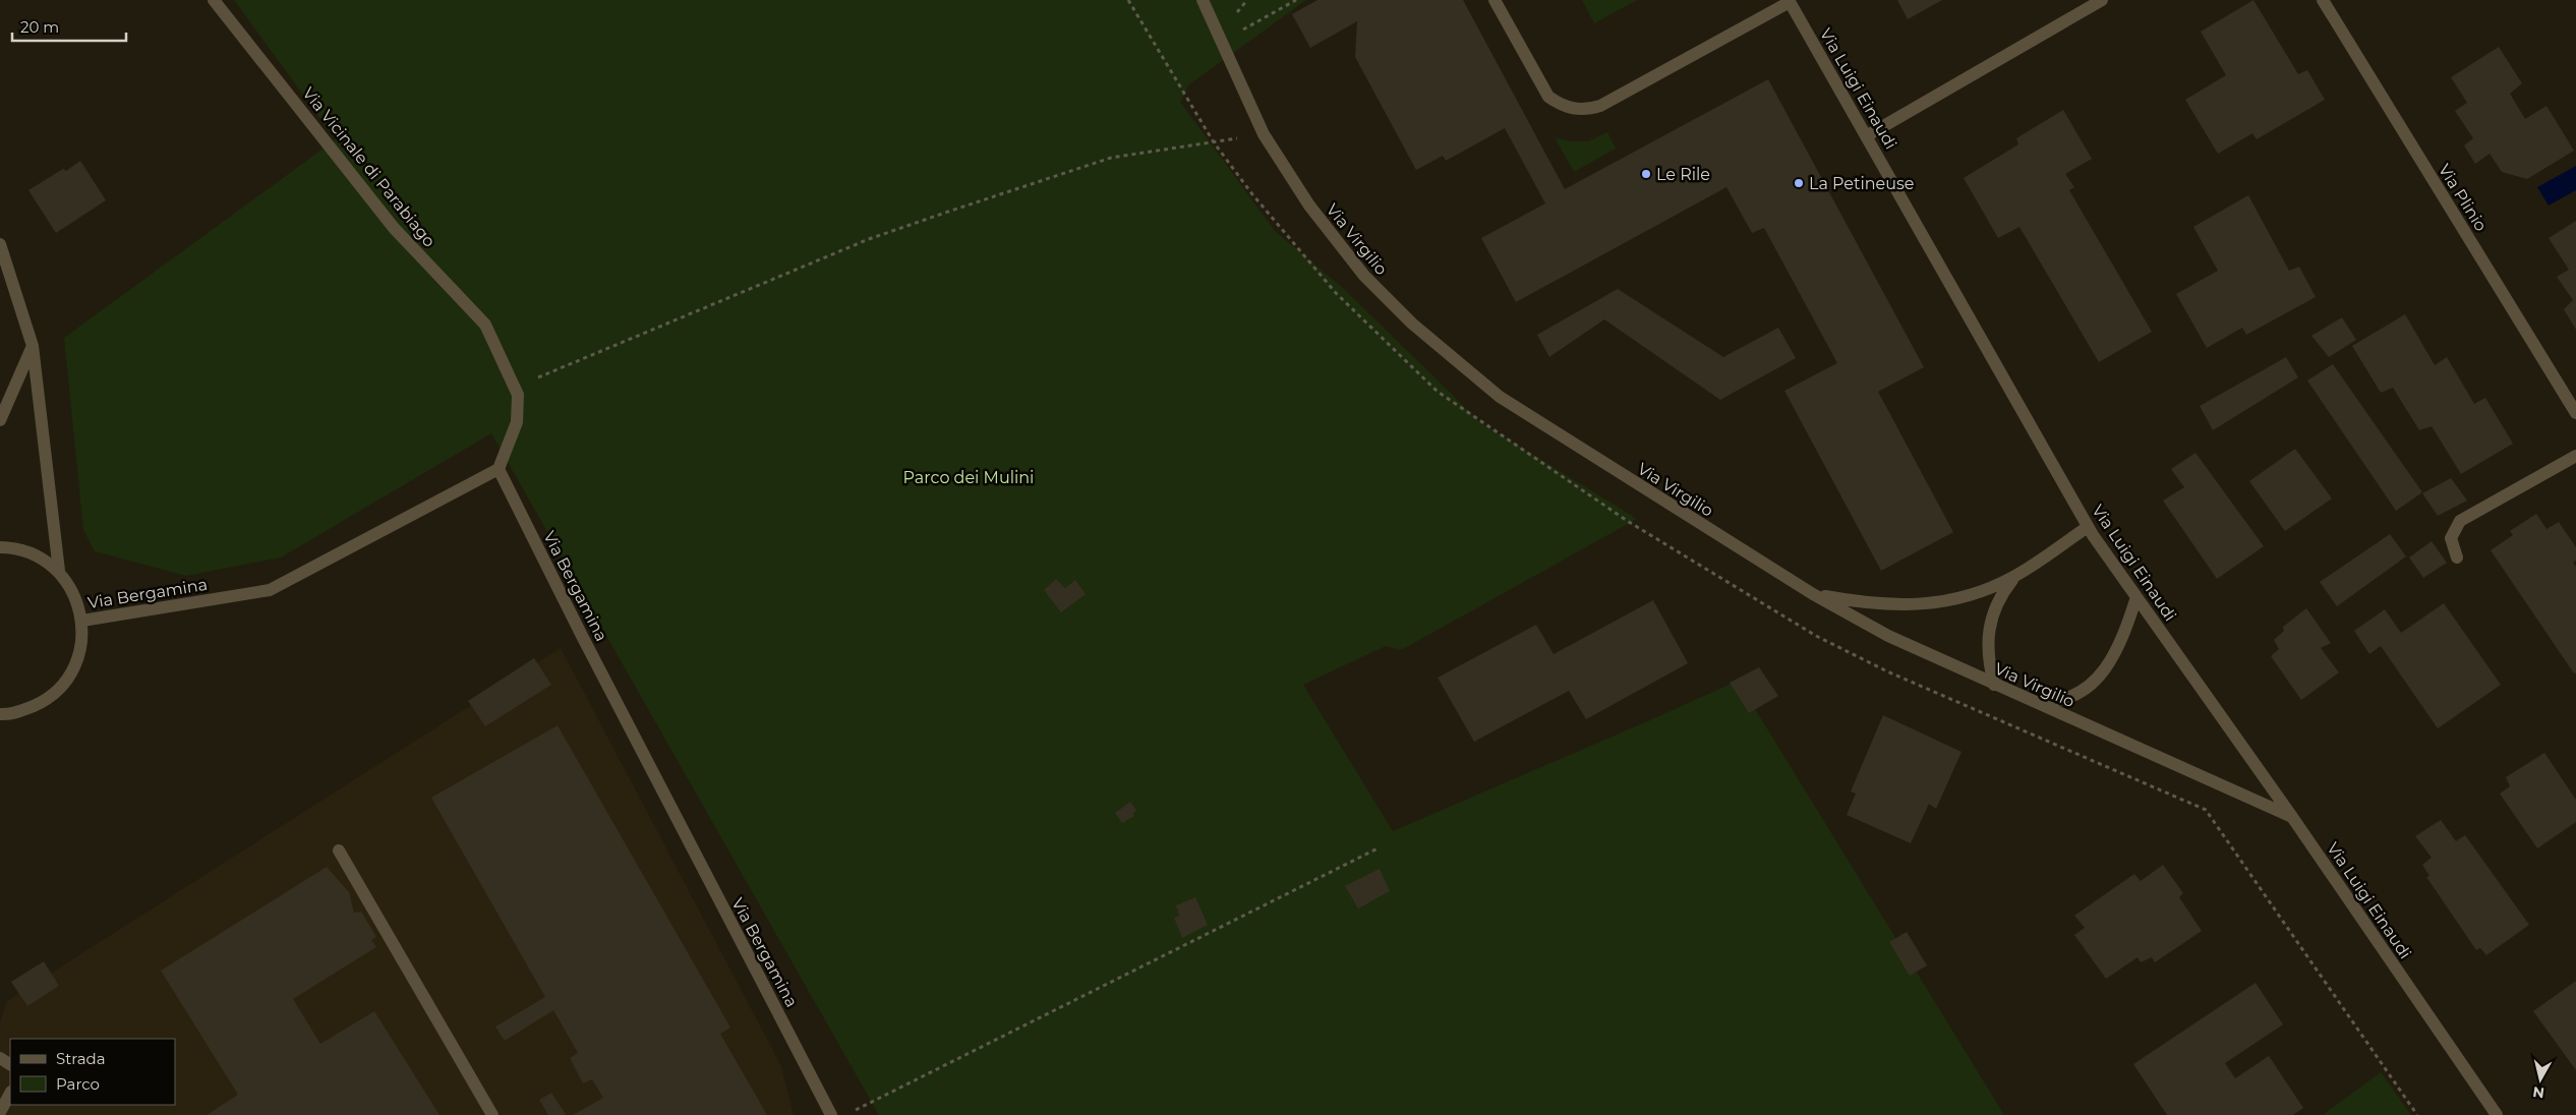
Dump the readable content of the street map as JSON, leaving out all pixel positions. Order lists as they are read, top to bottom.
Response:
{
  "streets": {
    "street": [
      "Via Luigi Einaudi",
      "Via Vicinale di Parabiago",
      "Via Plinio",
      "Via Virgilio",
      "Via Bergamina"
    ]
  },
  "crossings": [
    ["Via Luigi Einaudi", "Via Virgilio"],
    ["Via Vicinale di Parabiago", "Via Bergamina"]
  ],
  "parks": ["Parco dei Mulini"],
  "places": ["Le Rile", "La Petineuse"],
  "legend": ["Strada", "Parco"],
  "scale_bar": "20 m",
  "north": "bottom"
}
